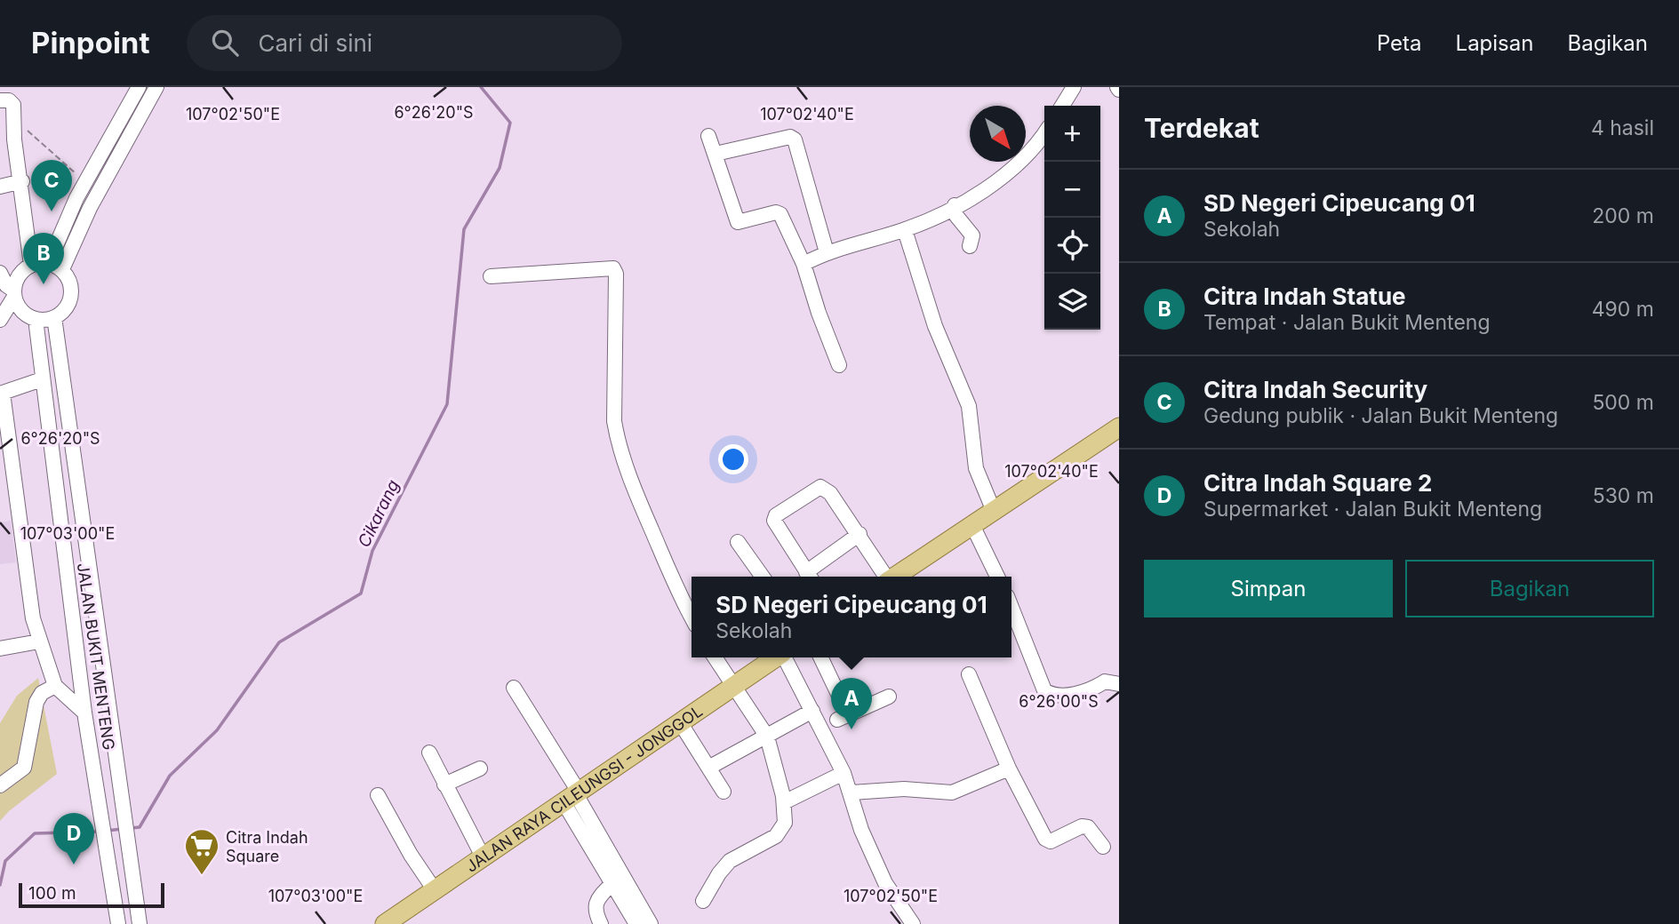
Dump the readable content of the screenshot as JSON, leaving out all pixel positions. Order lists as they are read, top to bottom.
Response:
{
  "streets": {
    "main road": ["JALAN RAYA CILEUNGSI - JONGGOL"],
    "street": ["JALAN BUKIT MENTENG"]
  },
  "water": ["Cikarang"],
  "places": {
    "supermarket": ["Citra Indah Square"]
  },
  "scale_bar": "100 m",
  "north": "bottom right",
  "page": {
    "header": "Pinpoint",
    "search": "Cari di sini",
    "nav": ["Peta", "Lapisan", "Bagikan"],
    "heading": ["Terdekat", "4 hasil"],
    "map_buttons": ["+", "−"],
    "pins": [
      "C",
      "B",
      "A",
      "D"
    ],
    "list": [
      {
        "mark": "A",
        "name": "SD Negeri Cipeucang 01",
        "note": "Sekolah",
        "value": "200 m"
      },
      {
        "mark": "B",
        "name": "Citra Indah Statue",
        "note": "Tempat · Jalan Bukit Menteng",
        "value": "490 m"
      },
      {
        "mark": "C",
        "name": "Citra Indah Security",
        "note": "Gedung publik · Jalan Bukit Menteng",
        "value": "500 m"
      },
      {
        "mark": "D",
        "name": "Citra Indah Square 2",
        "note": "Supermarket · Jalan Bukit Menteng",
        "value": "530 m"
      }
    ],
    "buttons": ["Simpan", "Bagikan"],
    "popup": ["SD Negeri Cipeucang 01", "Sekolah"],
    "scale": "100 m"
  },
  "coordinates": [
    "6°26'20\"S",
    "107°02'40\"E",
    "107°02'50\"E",
    "107°03'00\"E",
    "6°26'00\"S"
  ]
}
